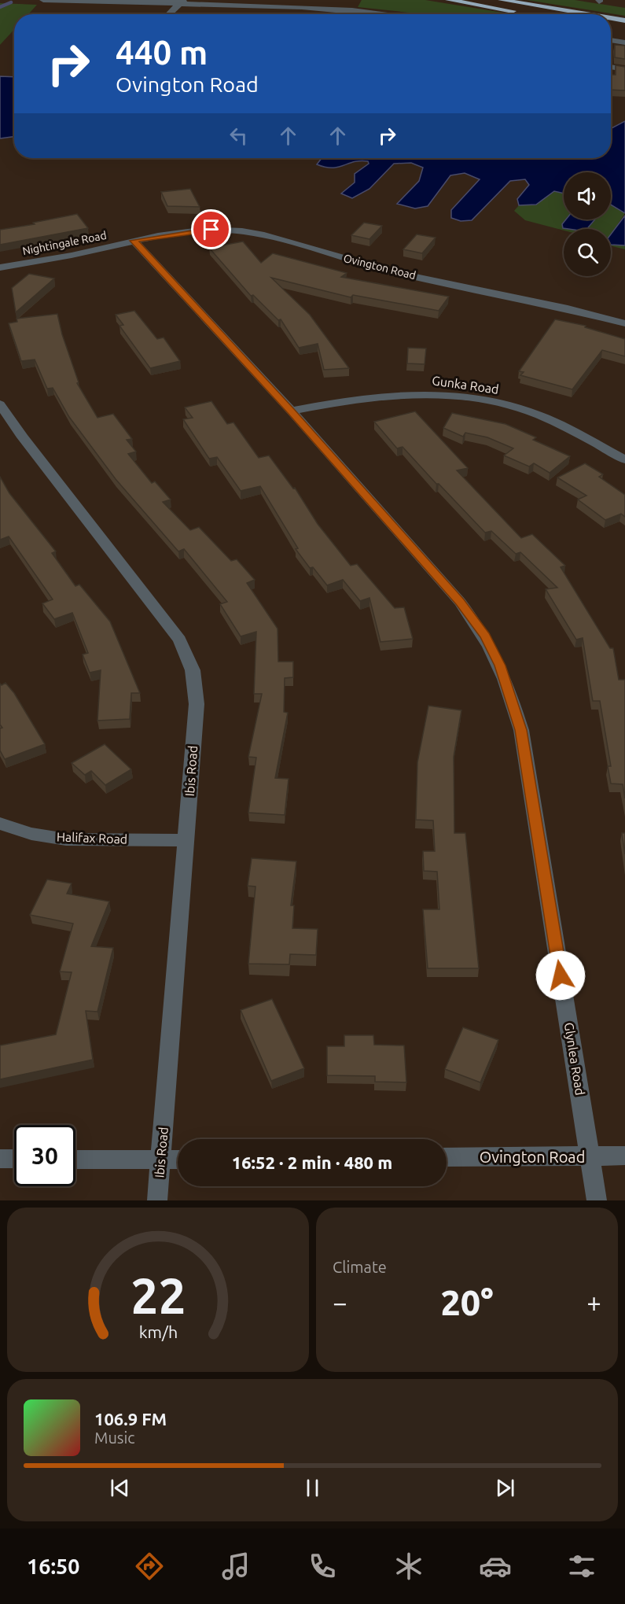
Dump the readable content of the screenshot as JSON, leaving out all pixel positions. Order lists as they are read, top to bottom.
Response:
{
  "streets": {
    "street": [
      "Nightingale Road",
      "Ovington Road",
      "Gunka Road",
      "Ibis Road",
      "Halifax Road",
      "Glynlea Road"
    ]
  },
  "crossings": [
    ["Nightingale Road", "Ovington Road"],
    ["Nightingale Road", "Glynlea Road"],
    ["Ovington Road", "Glynlea Road"],
    ["Gunka Road", "Glynlea Road"],
    ["Ibis Road", "Halifax Road"]
  ],
  "page": {
    "turn": ["440 m", "Ovington Road"],
    "limit": "30",
    "trip": "16:52 · 2 min · 480 m",
    "tile": "Climate",
    "heat": ["−", "20°", "+"],
    "song": ["106.9 FM", "Music"],
    "tabs": "16:50",
    "gauge": ["22", "km/h"]
  }
}
